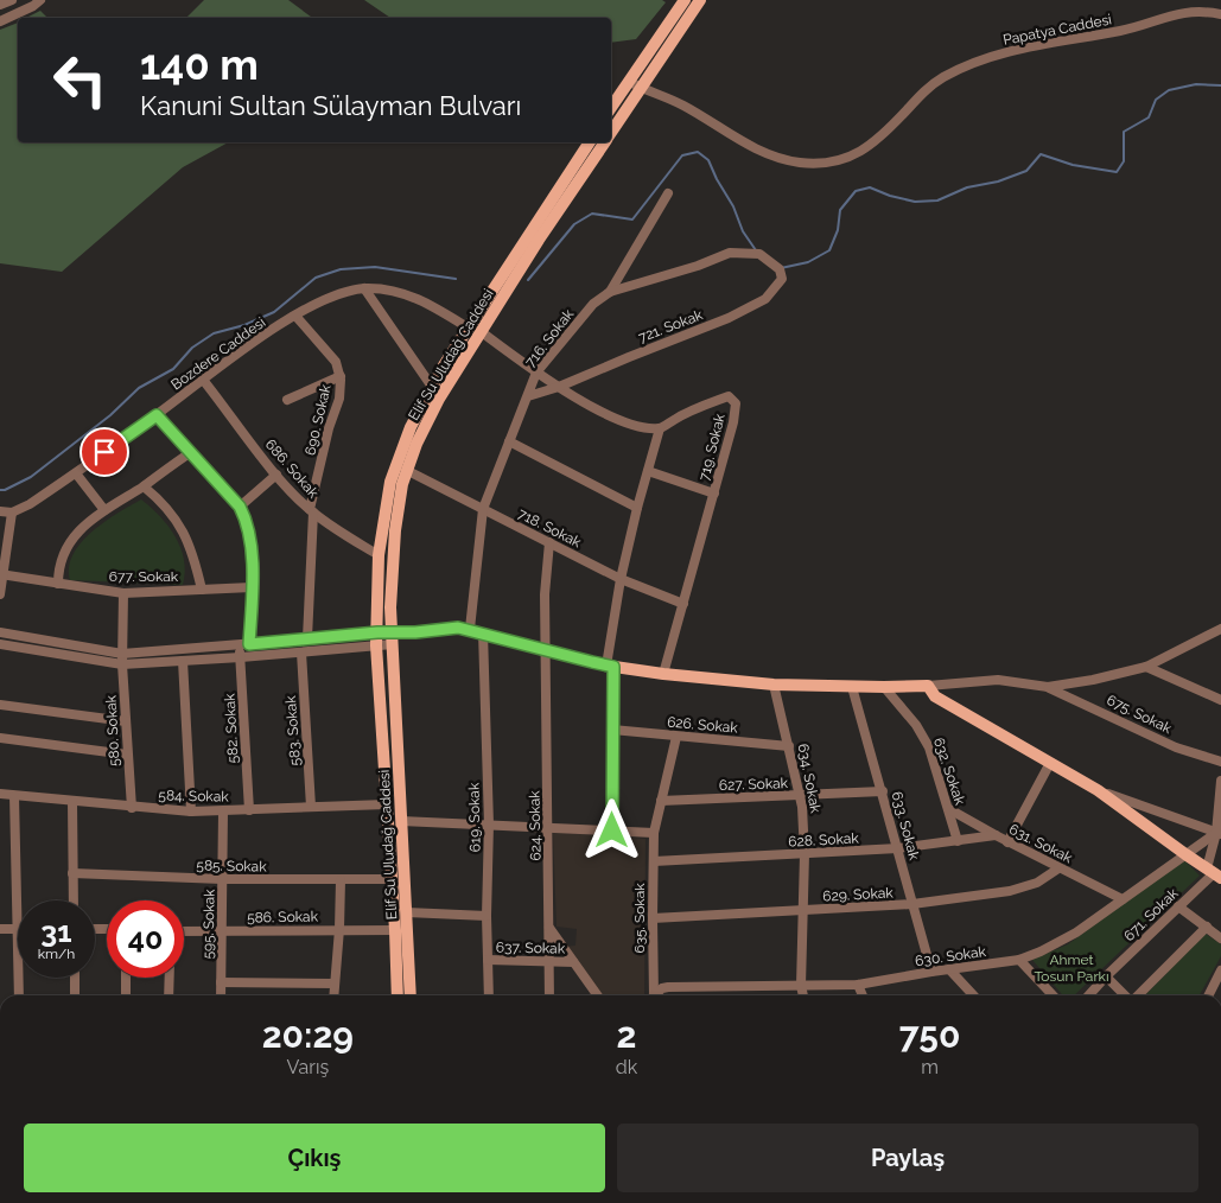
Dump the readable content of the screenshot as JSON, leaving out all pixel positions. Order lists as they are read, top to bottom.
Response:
{
  "streets": {
    "main road": ["Elif Su Uludağ Caddesi"],
    "street": [
      "Papatya Caddesi",
      "721. Sokak",
      "716. Sokak",
      "Bozdere Caddesi",
      "690. Sokak",
      "719. Sokak",
      "686. Sokak",
      "718. Sokak",
      "677. Sokak",
      "675. Sokak",
      "626. Sokak",
      "582. Sokak",
      "580. Sokak",
      "583. Sokak",
      "632. Sokak",
      "634. Sokak",
      "627. Sokak",
      "584. Sokak",
      "619. Sokak",
      "624. Sokak",
      "633. Sokak",
      "628. Sokak",
      "631. Sokak",
      "585. Sokak",
      "629. Sokak",
      "671. Sokak",
      "586. Sokak",
      "635. Sokak",
      "595. Sokak",
      "637. Sokak",
      "630. Sokak"
    ]
  },
  "crossings": [
    ["Papatya Caddesi", "Elif Su Uludağ Caddesi"],
    ["721. Sokak", "716. Sokak"],
    ["716. Sokak", "718. Sokak"],
    ["Bozdere Caddesi", "Elif Su Uludağ Caddesi"],
    ["Bozdere Caddesi", "690. Sokak"],
    ["Bozdere Caddesi", "686. Sokak"],
    ["Elif Su Uludağ Caddesi", "686. Sokak"],
    ["Elif Su Uludağ Caddesi", "718. Sokak"],
    ["Elif Su Uludağ Caddesi", "584. Sokak"],
    ["Elif Su Uludağ Caddesi", "585. Sokak"],
    ["Elif Su Uludağ Caddesi", "586. Sokak"],
    ["690. Sokak", "686. Sokak"],
    ["719. Sokak", "718. Sokak"],
    ["718. Sokak", "624. Sokak"],
    ["677. Sokak", "582. Sokak"],
    ["677. Sokak", "580. Sokak"],
    ["626. Sokak", "634. Sokak"],
    ["626. Sokak", "635. Sokak"],
    ["582. Sokak", "584. Sokak"],
    ["580. Sokak", "584. Sokak"],
    ["583. Sokak", "584. Sokak"],
    ["632. Sokak", "628. Sokak"],
    ["632. Sokak", "631. Sokak"],
    ["634. Sokak", "627. Sokak"],
    ["634. Sokak", "628. Sokak"],
    ["634. Sokak", "629. Sokak"],
    ["634. Sokak", "630. Sokak"],
    ["627. Sokak", "633. Sokak"],
    ["627. Sokak", "635. Sokak"],
    ["584. Sokak", "595. Sokak"],
    ["619. Sokak", "637. Sokak"],
    ["624. Sokak", "637. Sokak"],
    ["633. Sokak", "628. Sokak"],
    ["633. Sokak", "629. Sokak"],
    ["633. Sokak", "630. Sokak"],
    ["628. Sokak", "631. Sokak"],
    ["628. Sokak", "635. Sokak"],
    ["631. Sokak", "629. Sokak"],
    ["631. Sokak", "630. Sokak"],
    ["585. Sokak", "595. Sokak"],
    ["629. Sokak", "635. Sokak"],
    ["586. Sokak", "595. Sokak"]
  ],
  "parks": ["Ahmet Tosun Parkı"],
  "page": {
    "turn": ["140 m", "Kanuni Sultan Sülayman Bulvarı"],
    "speed": "31 km/h",
    "limit": "40",
    "eta": [
      "20:29",
      "Varış",
      "2",
      "dk",
      "750",
      "m"
    ],
    "buttons": ["Çıkış", "Paylaş"]
  }
}
